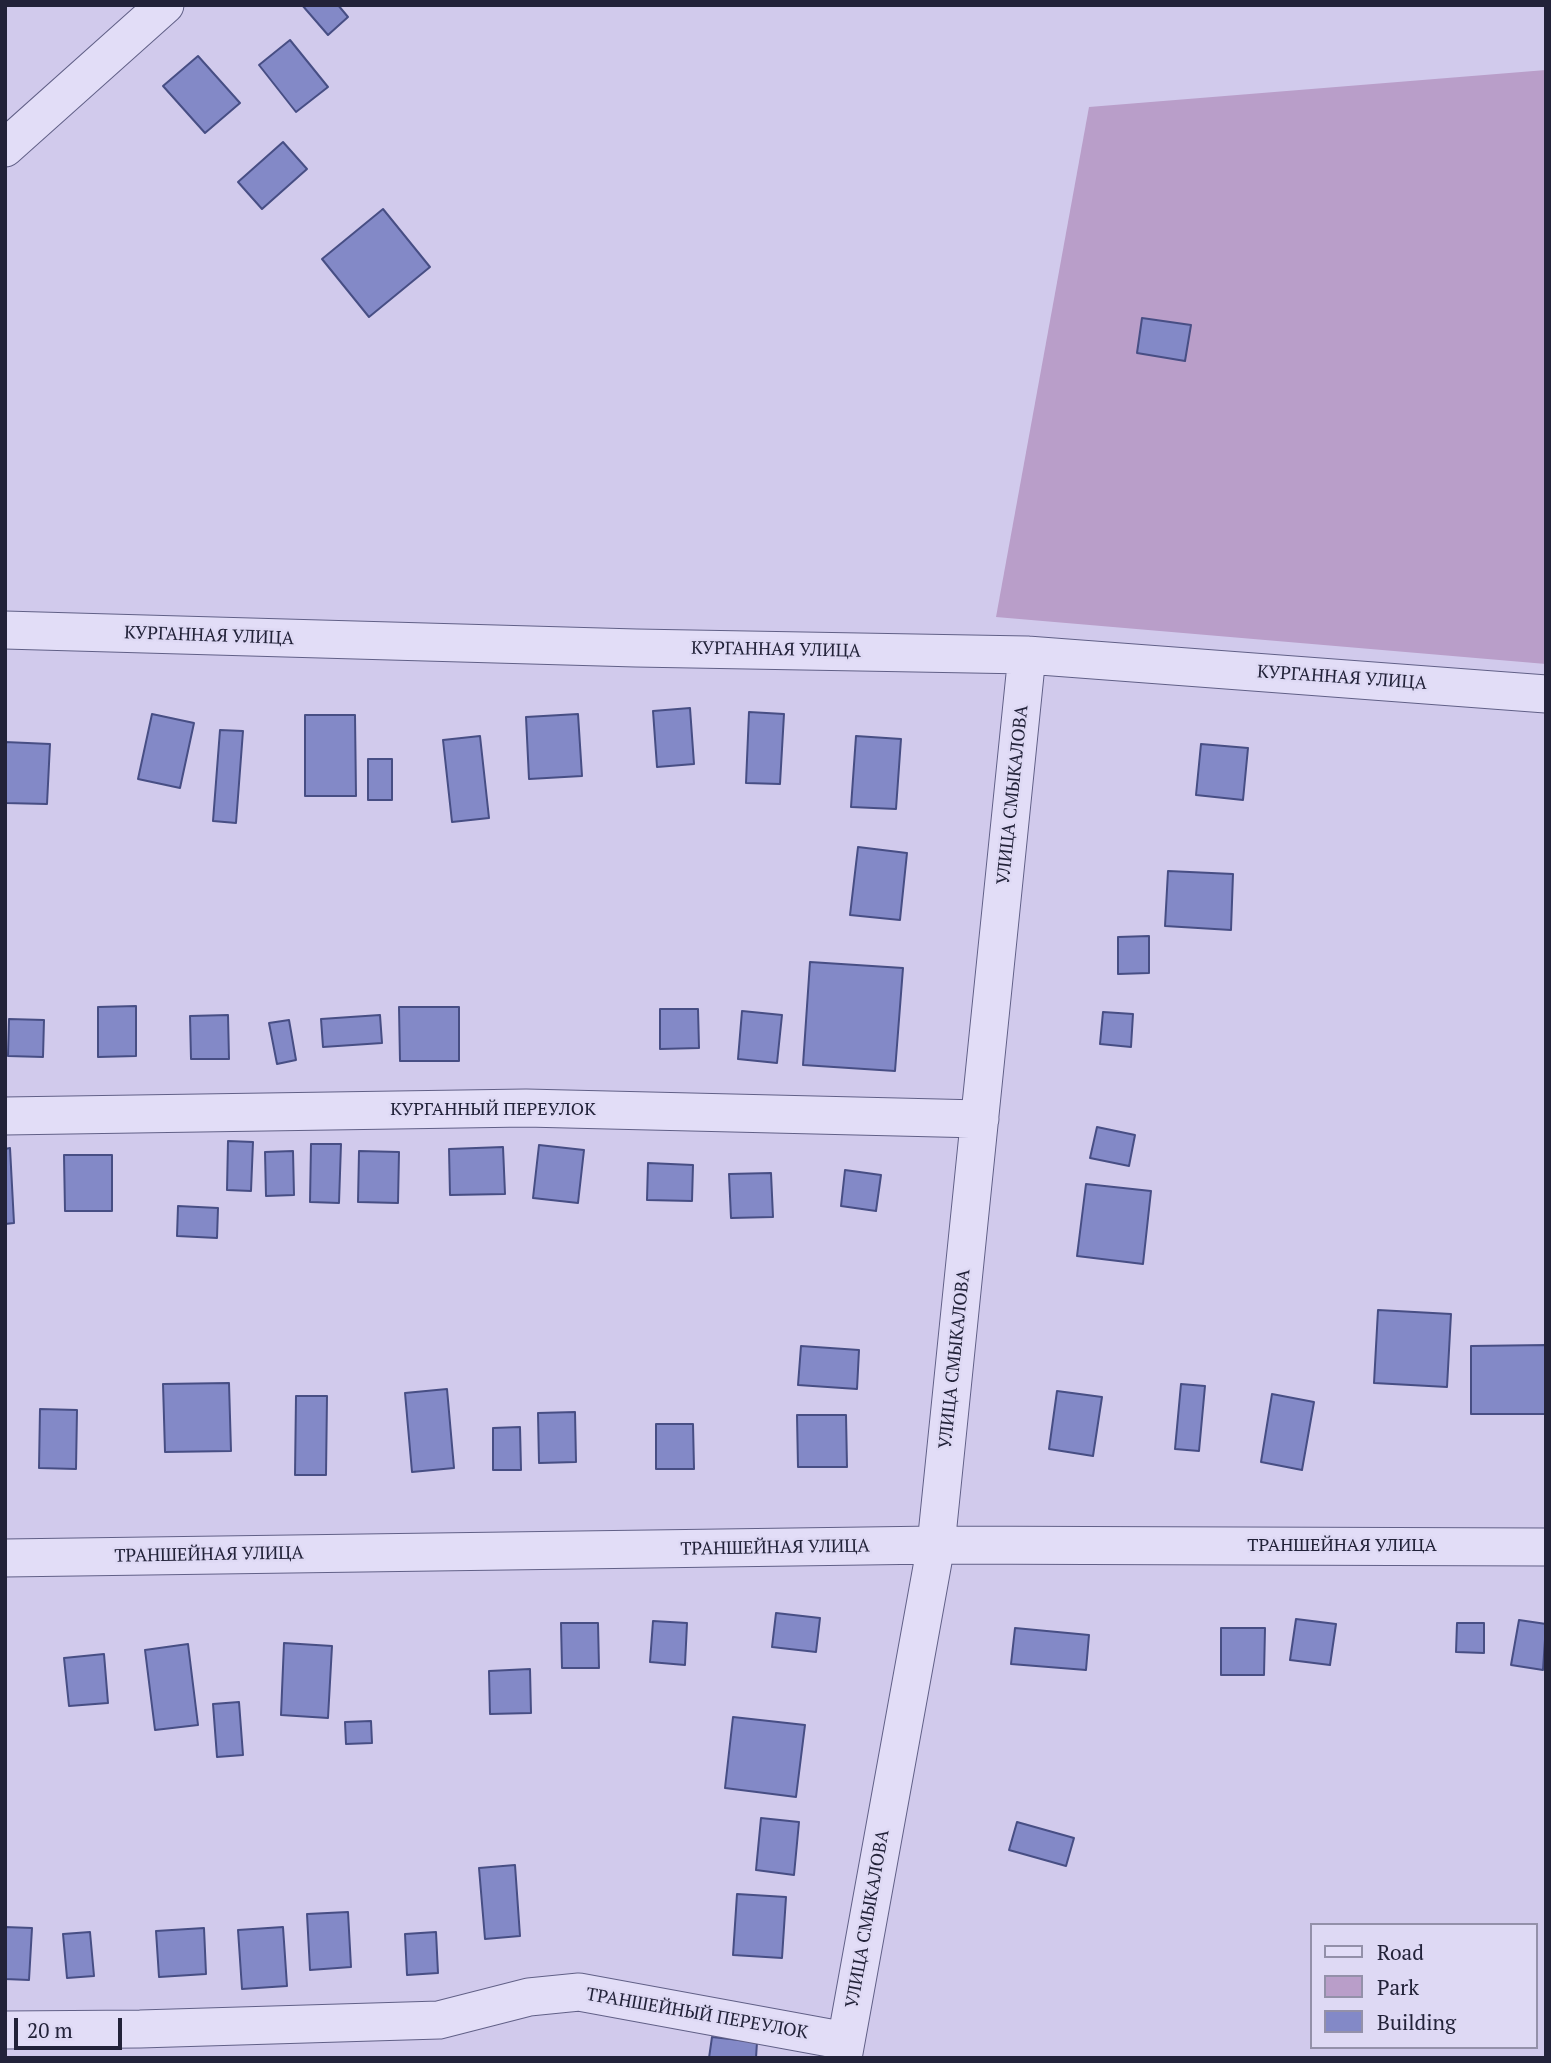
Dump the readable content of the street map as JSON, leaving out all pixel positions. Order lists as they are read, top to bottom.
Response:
{
  "streets": {
    "street": [
      "КУРГАННАЯ УЛИЦА",
      "УЛИЦА СМЫКАЛОВА",
      "КУРГАННЫЙ ПЕРЕУЛОК",
      "ТРАНШЕЙНАЯ УЛИЦА",
      "ТРАНШЕЙНЫЙ ПЕРЕУЛОК"
    ]
  },
  "crossings": [
    ["КУРГАННАЯ УЛИЦА", "УЛИЦА СМЫКАЛОВА"],
    ["УЛИЦА СМЫКАЛОВА", "КУРГАННЫЙ ПЕРЕУЛОК"],
    ["УЛИЦА СМЫКАЛОВА", "ТРАНШЕЙНАЯ УЛИЦА"],
    ["УЛИЦА СМЫКАЛОВА", "ТРАНШЕЙНЫЙ ПЕРЕУЛОК"]
  ],
  "legend": ["Road", "Park", "Building"],
  "scale_bar": "20 m"
}
